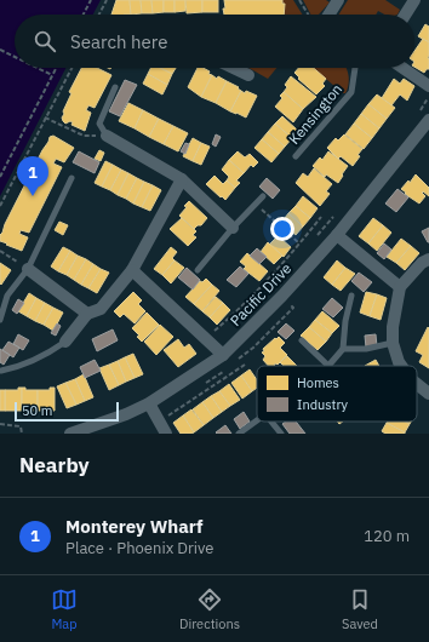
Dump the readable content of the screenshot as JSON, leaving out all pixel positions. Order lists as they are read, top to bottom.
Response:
{
  "streets": {
    "street": ["Pacific Drive"],
    "lane": ["Kensington"]
  },
  "legend": ["Homes", "Industry"],
  "scale_bar": "50 m",
  "page": {
    "search": "Search here",
    "pins": "1",
    "scale": "50 m",
    "heading": "Nearby",
    "list": [
      {
        "mark": "1",
        "name": "Monterey Wharf",
        "note": "Place · Phoenix Drive",
        "value": "120 m"
      }
    ],
    "nav": ["Map", "Directions", "Saved"]
  }
}
